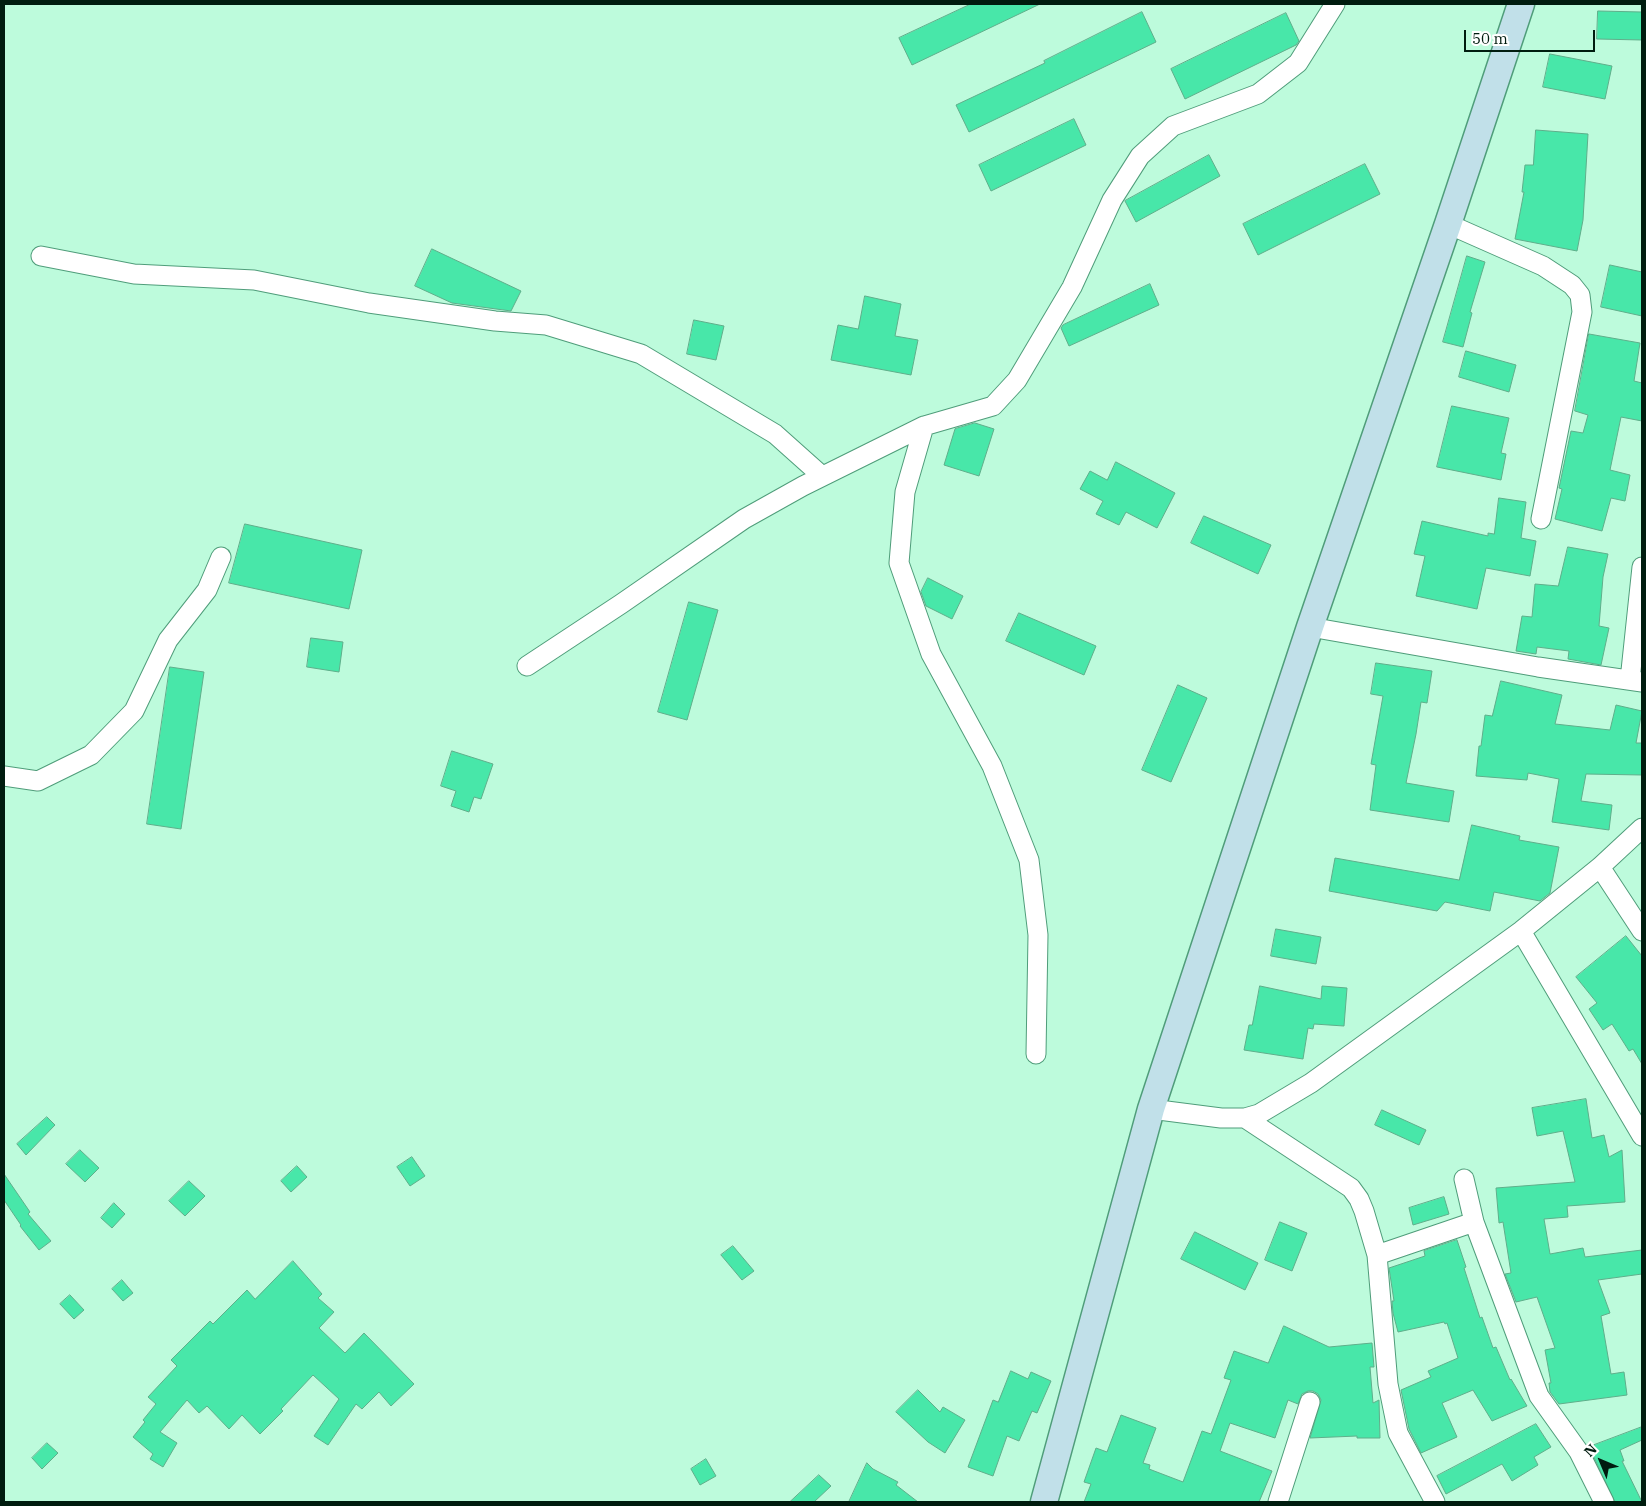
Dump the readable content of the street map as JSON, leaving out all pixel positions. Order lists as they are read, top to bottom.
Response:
{
  "scale_bar": "50 m",
  "north": "top left"
}
